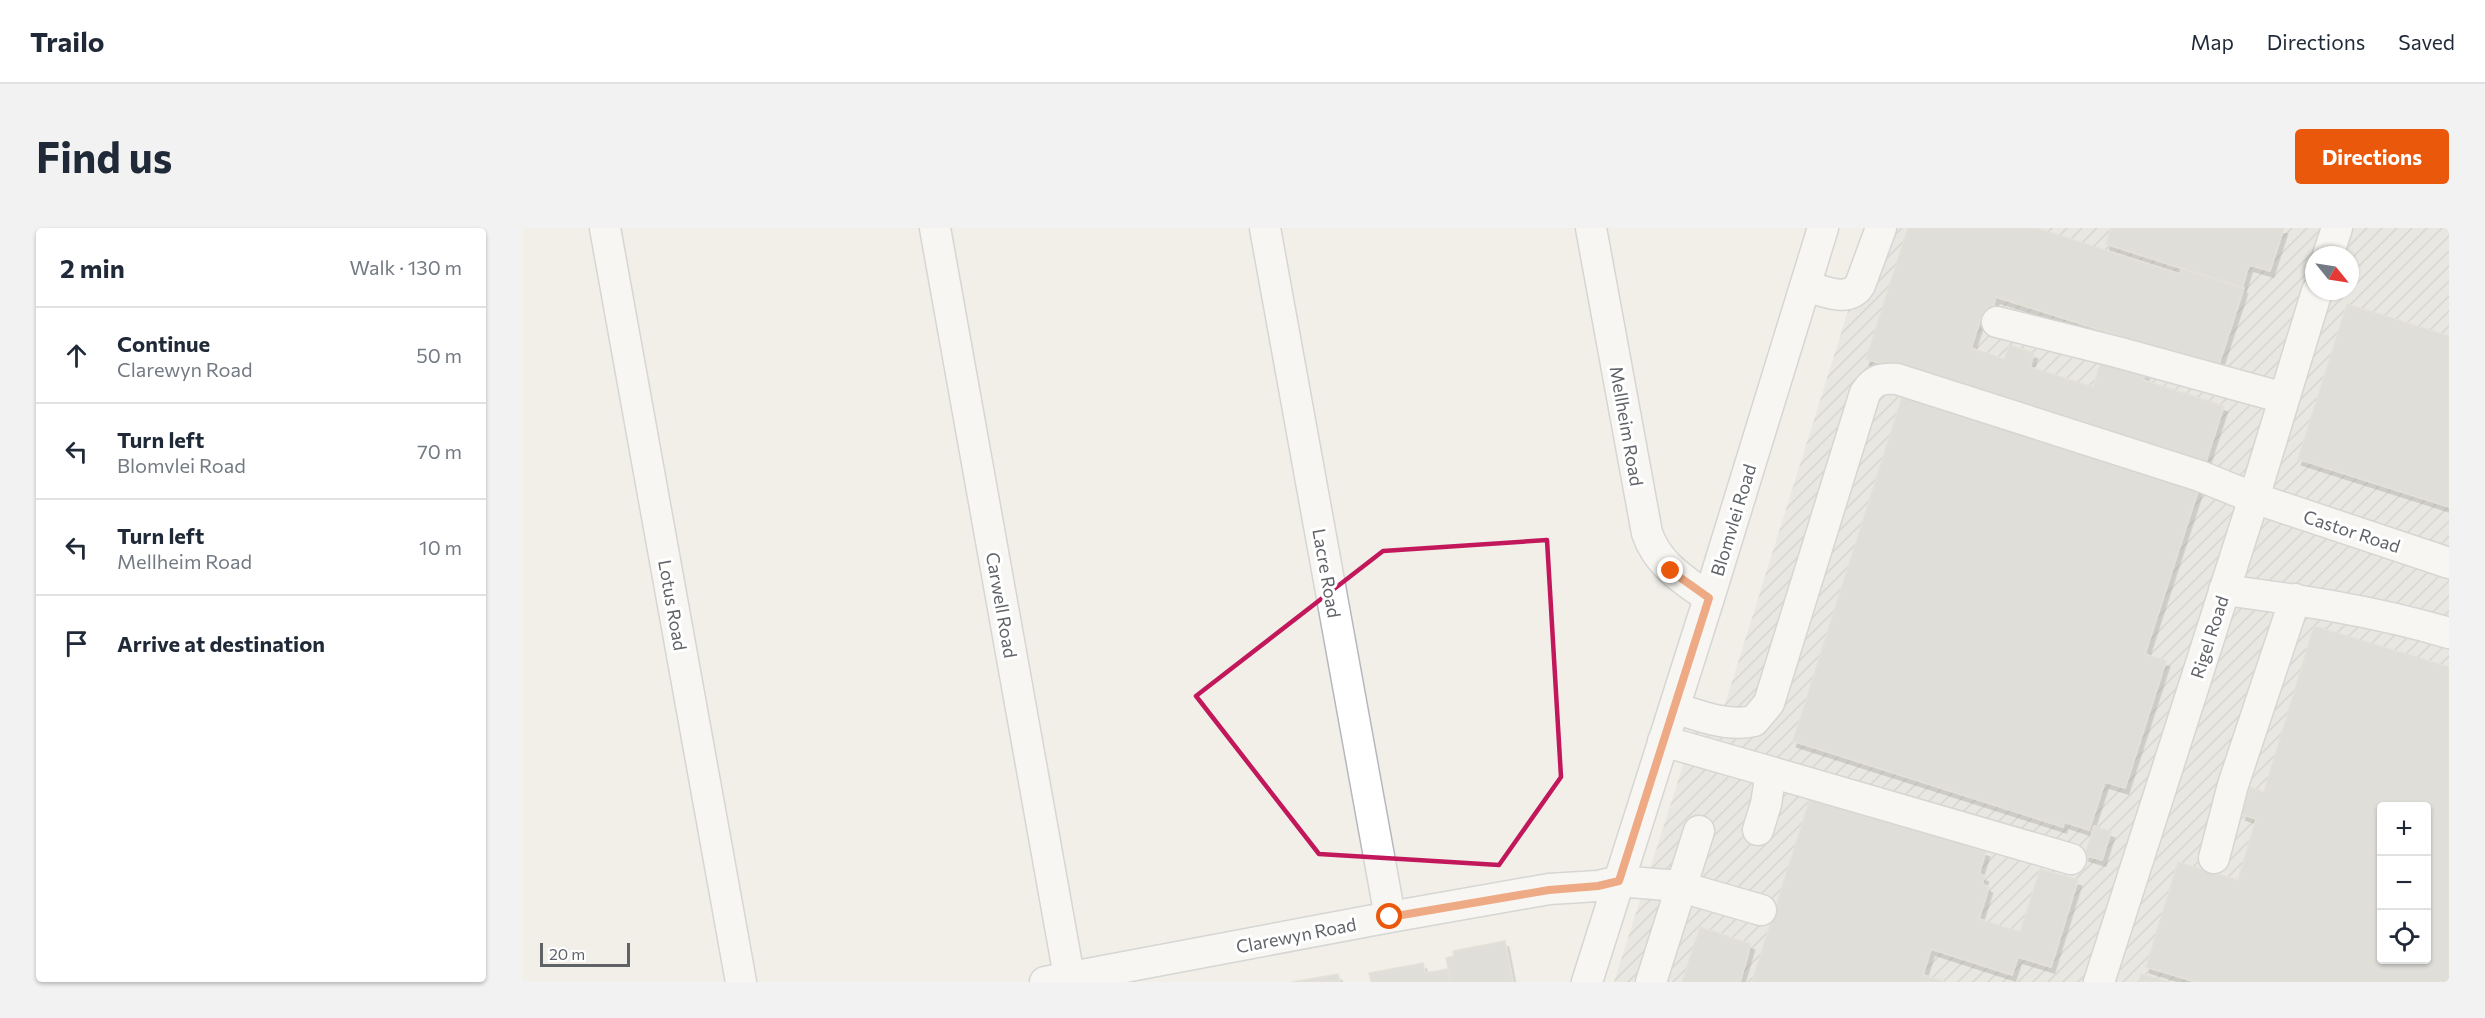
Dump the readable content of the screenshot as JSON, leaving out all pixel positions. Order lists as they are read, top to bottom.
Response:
{
  "streets": {
    "street": [
      "Mellheim Road",
      "Blomvlei Road",
      "Castor Road",
      "Lacre Road",
      "Lotus Road",
      "Carwell Road",
      "Rigel Road",
      "Clarewyn Road"
    ]
  },
  "crossings": [
    ["Mellheim Road", "Blomvlei Road"],
    ["Blomvlei Road", "Castor Road"],
    ["Blomvlei Road", "Clarewyn Road"],
    ["Castor Road", "Rigel Road"],
    ["Lacre Road", "Clarewyn Road"],
    ["Carwell Road", "Clarewyn Road"]
  ],
  "scale_bar": "20 m",
  "north": "bottom right",
  "page": {
    "header": "Trailo",
    "nav": ["Map", "Directions", "Saved"],
    "buttons": "Directions",
    "title": "Find us",
    "heading": ["2 min", "Walk · 130 m"],
    "list": [
      ["Continue", "Clarewyn Road", "50 m"],
      ["Turn left", "Blomvlei Road", "70 m"],
      ["Turn left", "Mellheim Road", "10 m"],
      "Arrive at destination"
    ],
    "map_buttons": ["+", "−"],
    "scale": "20 m"
  }
}
